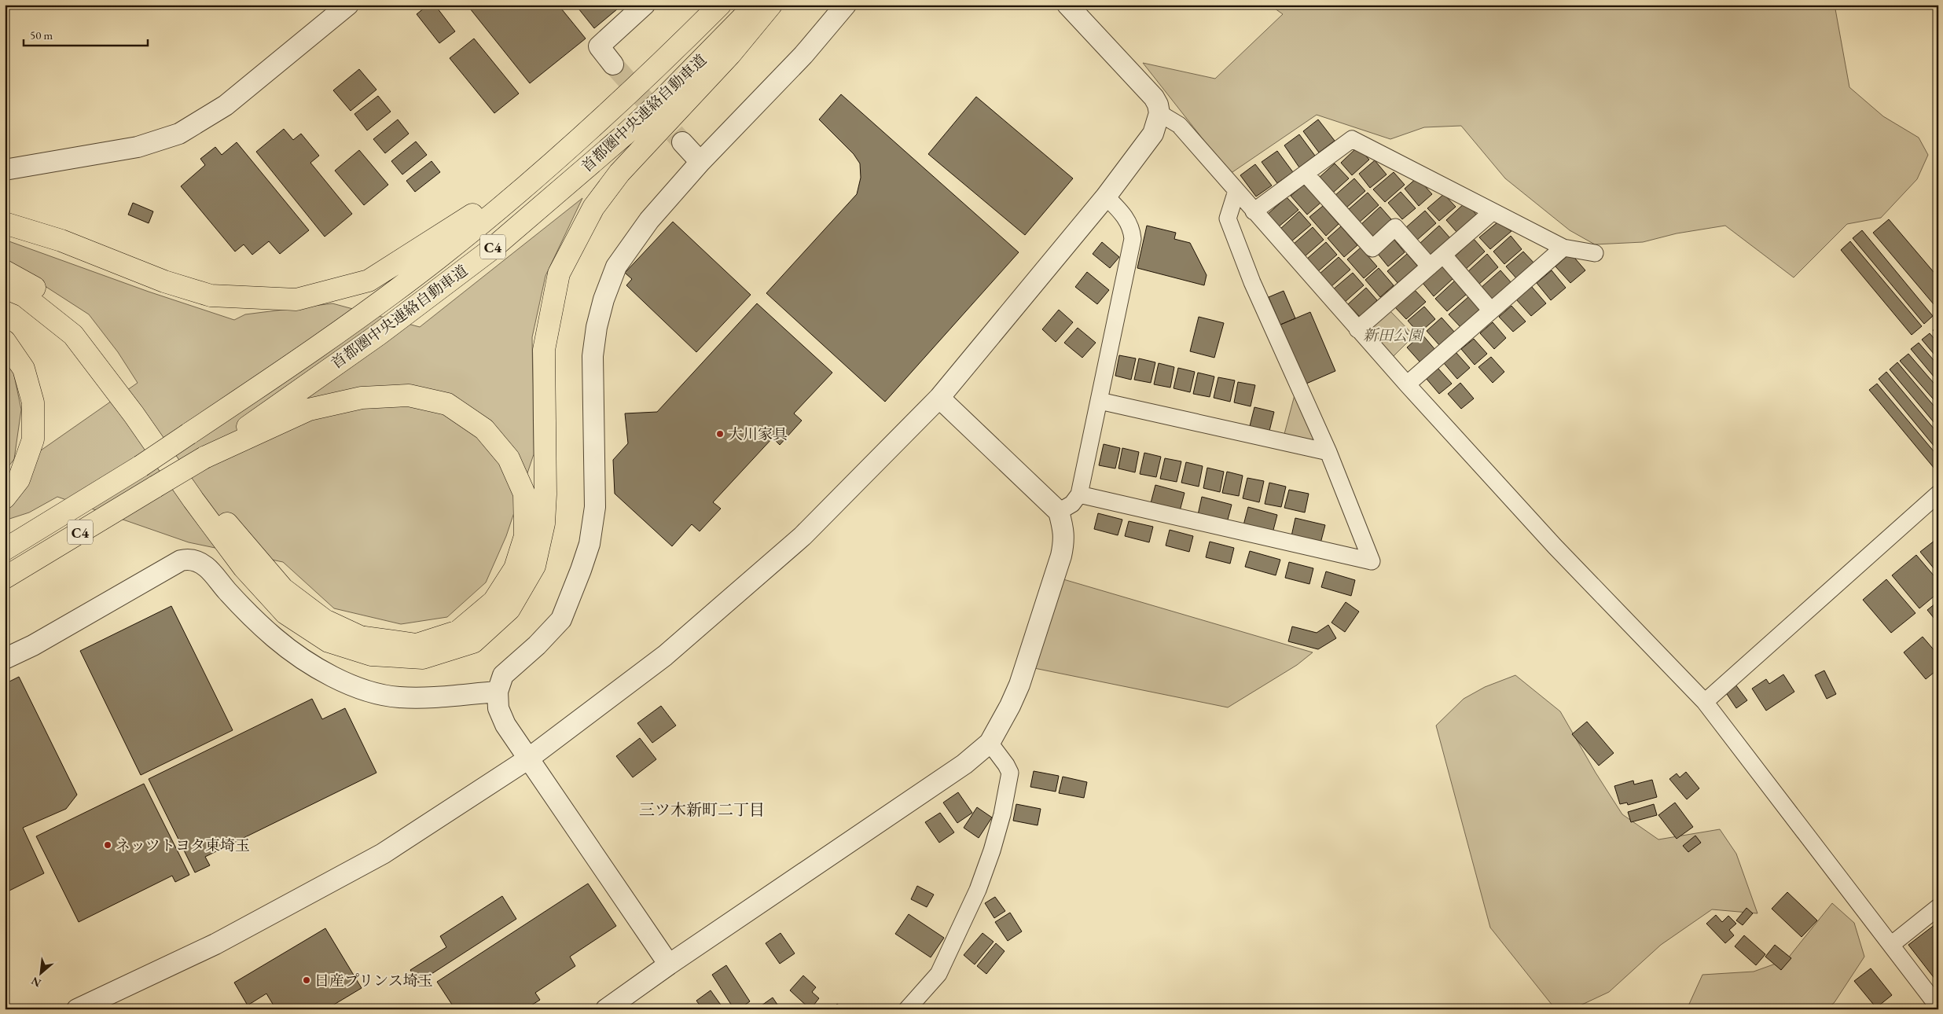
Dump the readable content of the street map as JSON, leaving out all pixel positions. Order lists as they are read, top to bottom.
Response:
{
  "streets": {
    "highway": ["首都圏中央連絡自動車道", "C4"]
  },
  "districts": ["三ツ木新町二丁目"],
  "parks": ["新田公園"],
  "places": ["大川家具", "ネッツトヨタ東埼玉", "日産プリンス埼玉"],
  "scale_bar": "50 m",
  "north": "bottom left"
}
